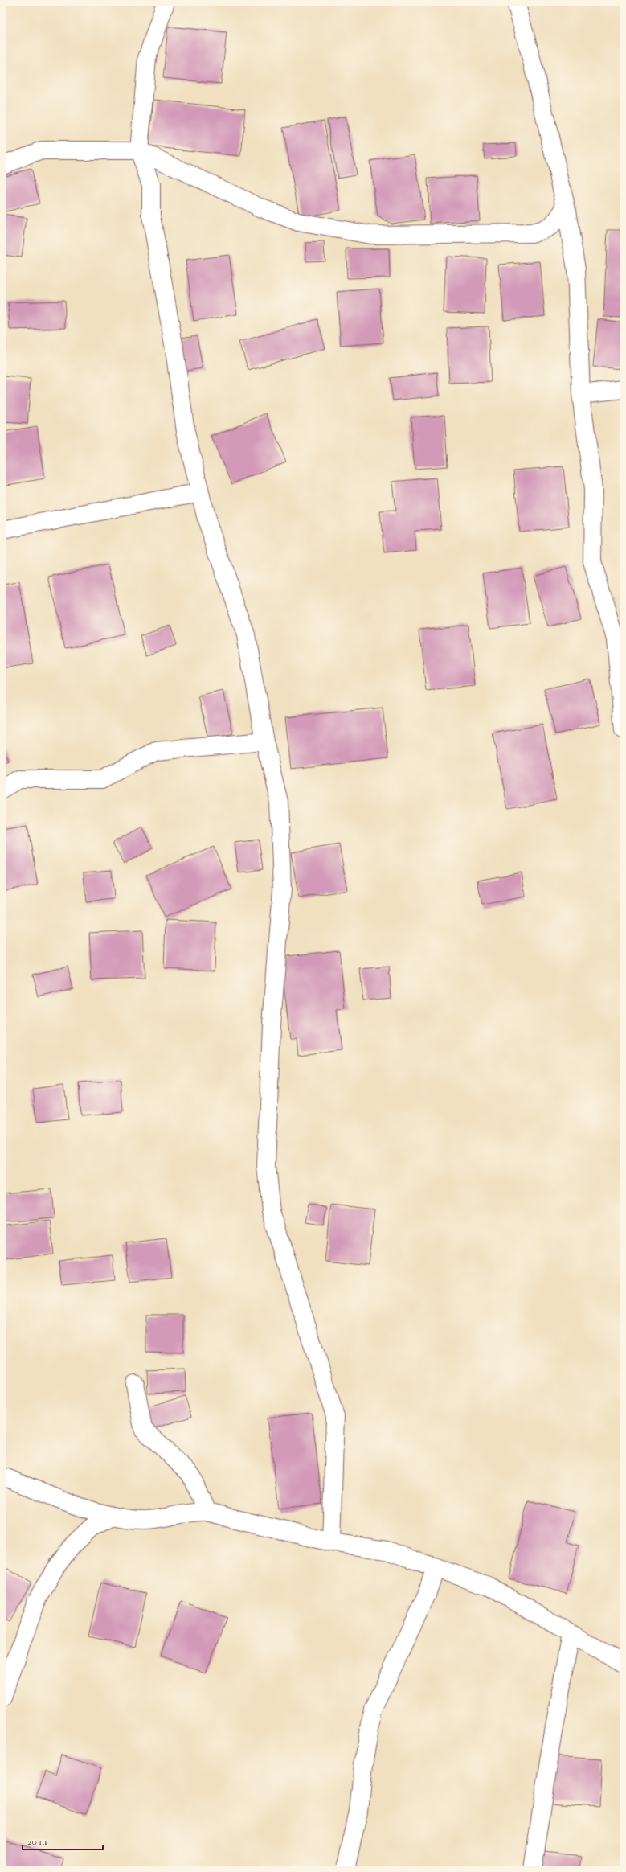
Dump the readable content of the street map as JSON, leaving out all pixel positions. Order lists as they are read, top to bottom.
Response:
{
  "scale_bar": "20 m"
}
